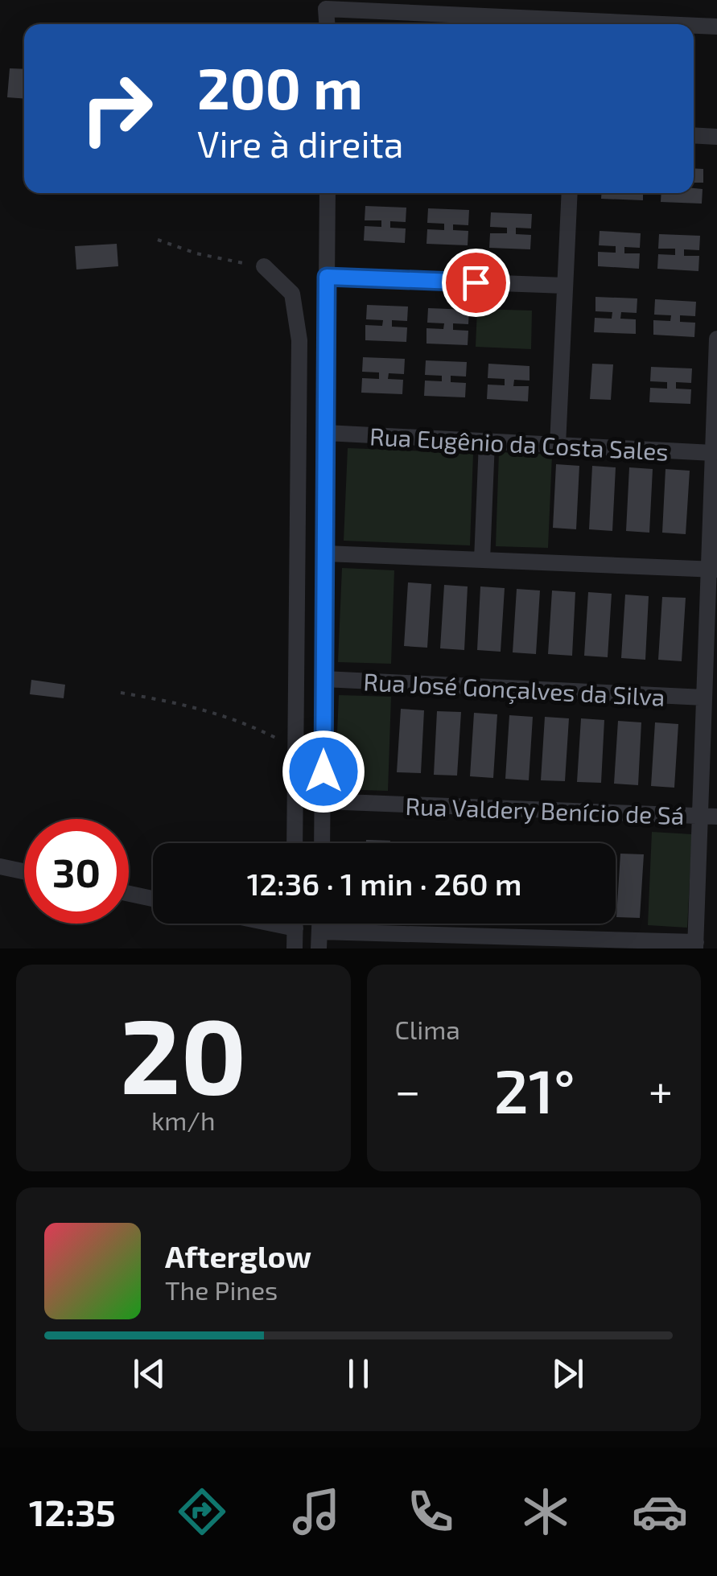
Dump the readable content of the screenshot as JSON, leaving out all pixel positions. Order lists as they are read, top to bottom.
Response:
{
  "streets": {
    "street": ["Rua Eugênio da Costa Sales", "Rua José Gonçalves da Silva", "Rua Valdery Benício de Sá"]
  },
  "page": {
    "turn": ["200 m", "Vire à direita"],
    "limit": "30",
    "trip": "12:36 · 1 min · 260 m",
    "tile": [
      ["20", "km/h"],
      "Clima"
    ],
    "heat": ["−", "21°", "+"],
    "song": ["Afterglow", "The Pines"],
    "tabs": "12:35"
  }
}
